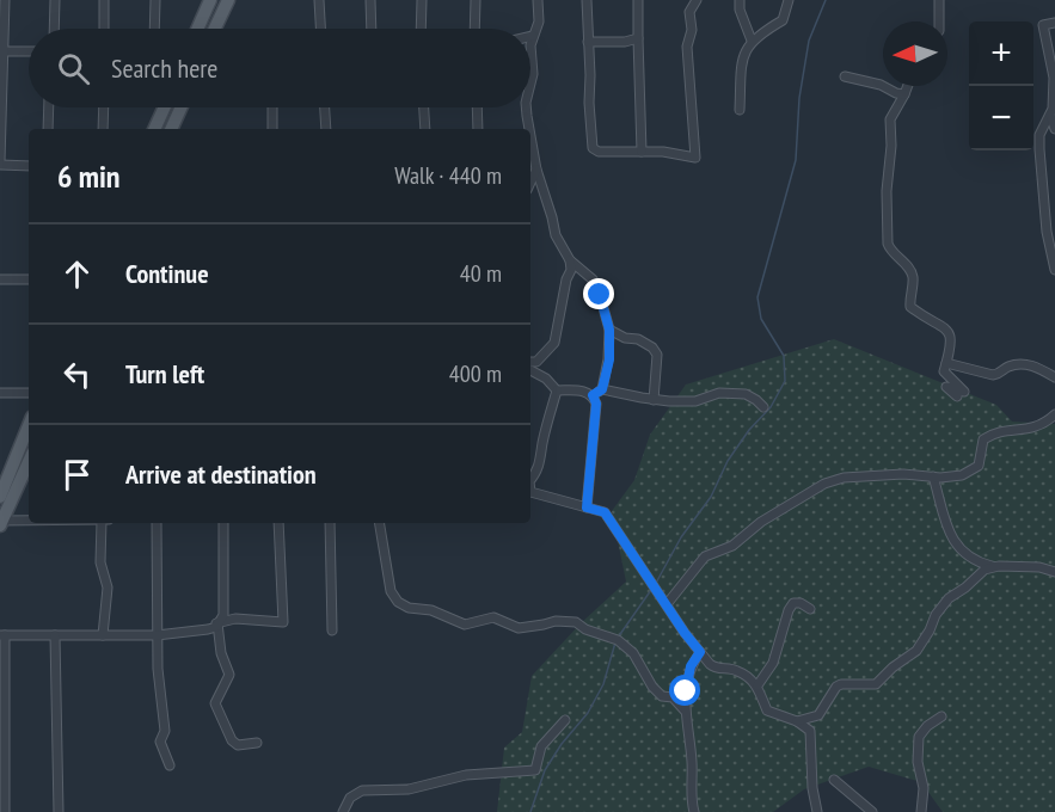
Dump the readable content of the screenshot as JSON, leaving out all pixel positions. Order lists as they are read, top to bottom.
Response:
{
  "north": "left",
  "page": {
    "map_buttons": ["+", "−"],
    "search": "Search here",
    "heading": ["6 min", "Walk · 440 m"],
    "list": [
      ["Continue", "40 m"],
      ["Turn left", "400 m"],
      "Arrive at destination"
    ]
  }
}
